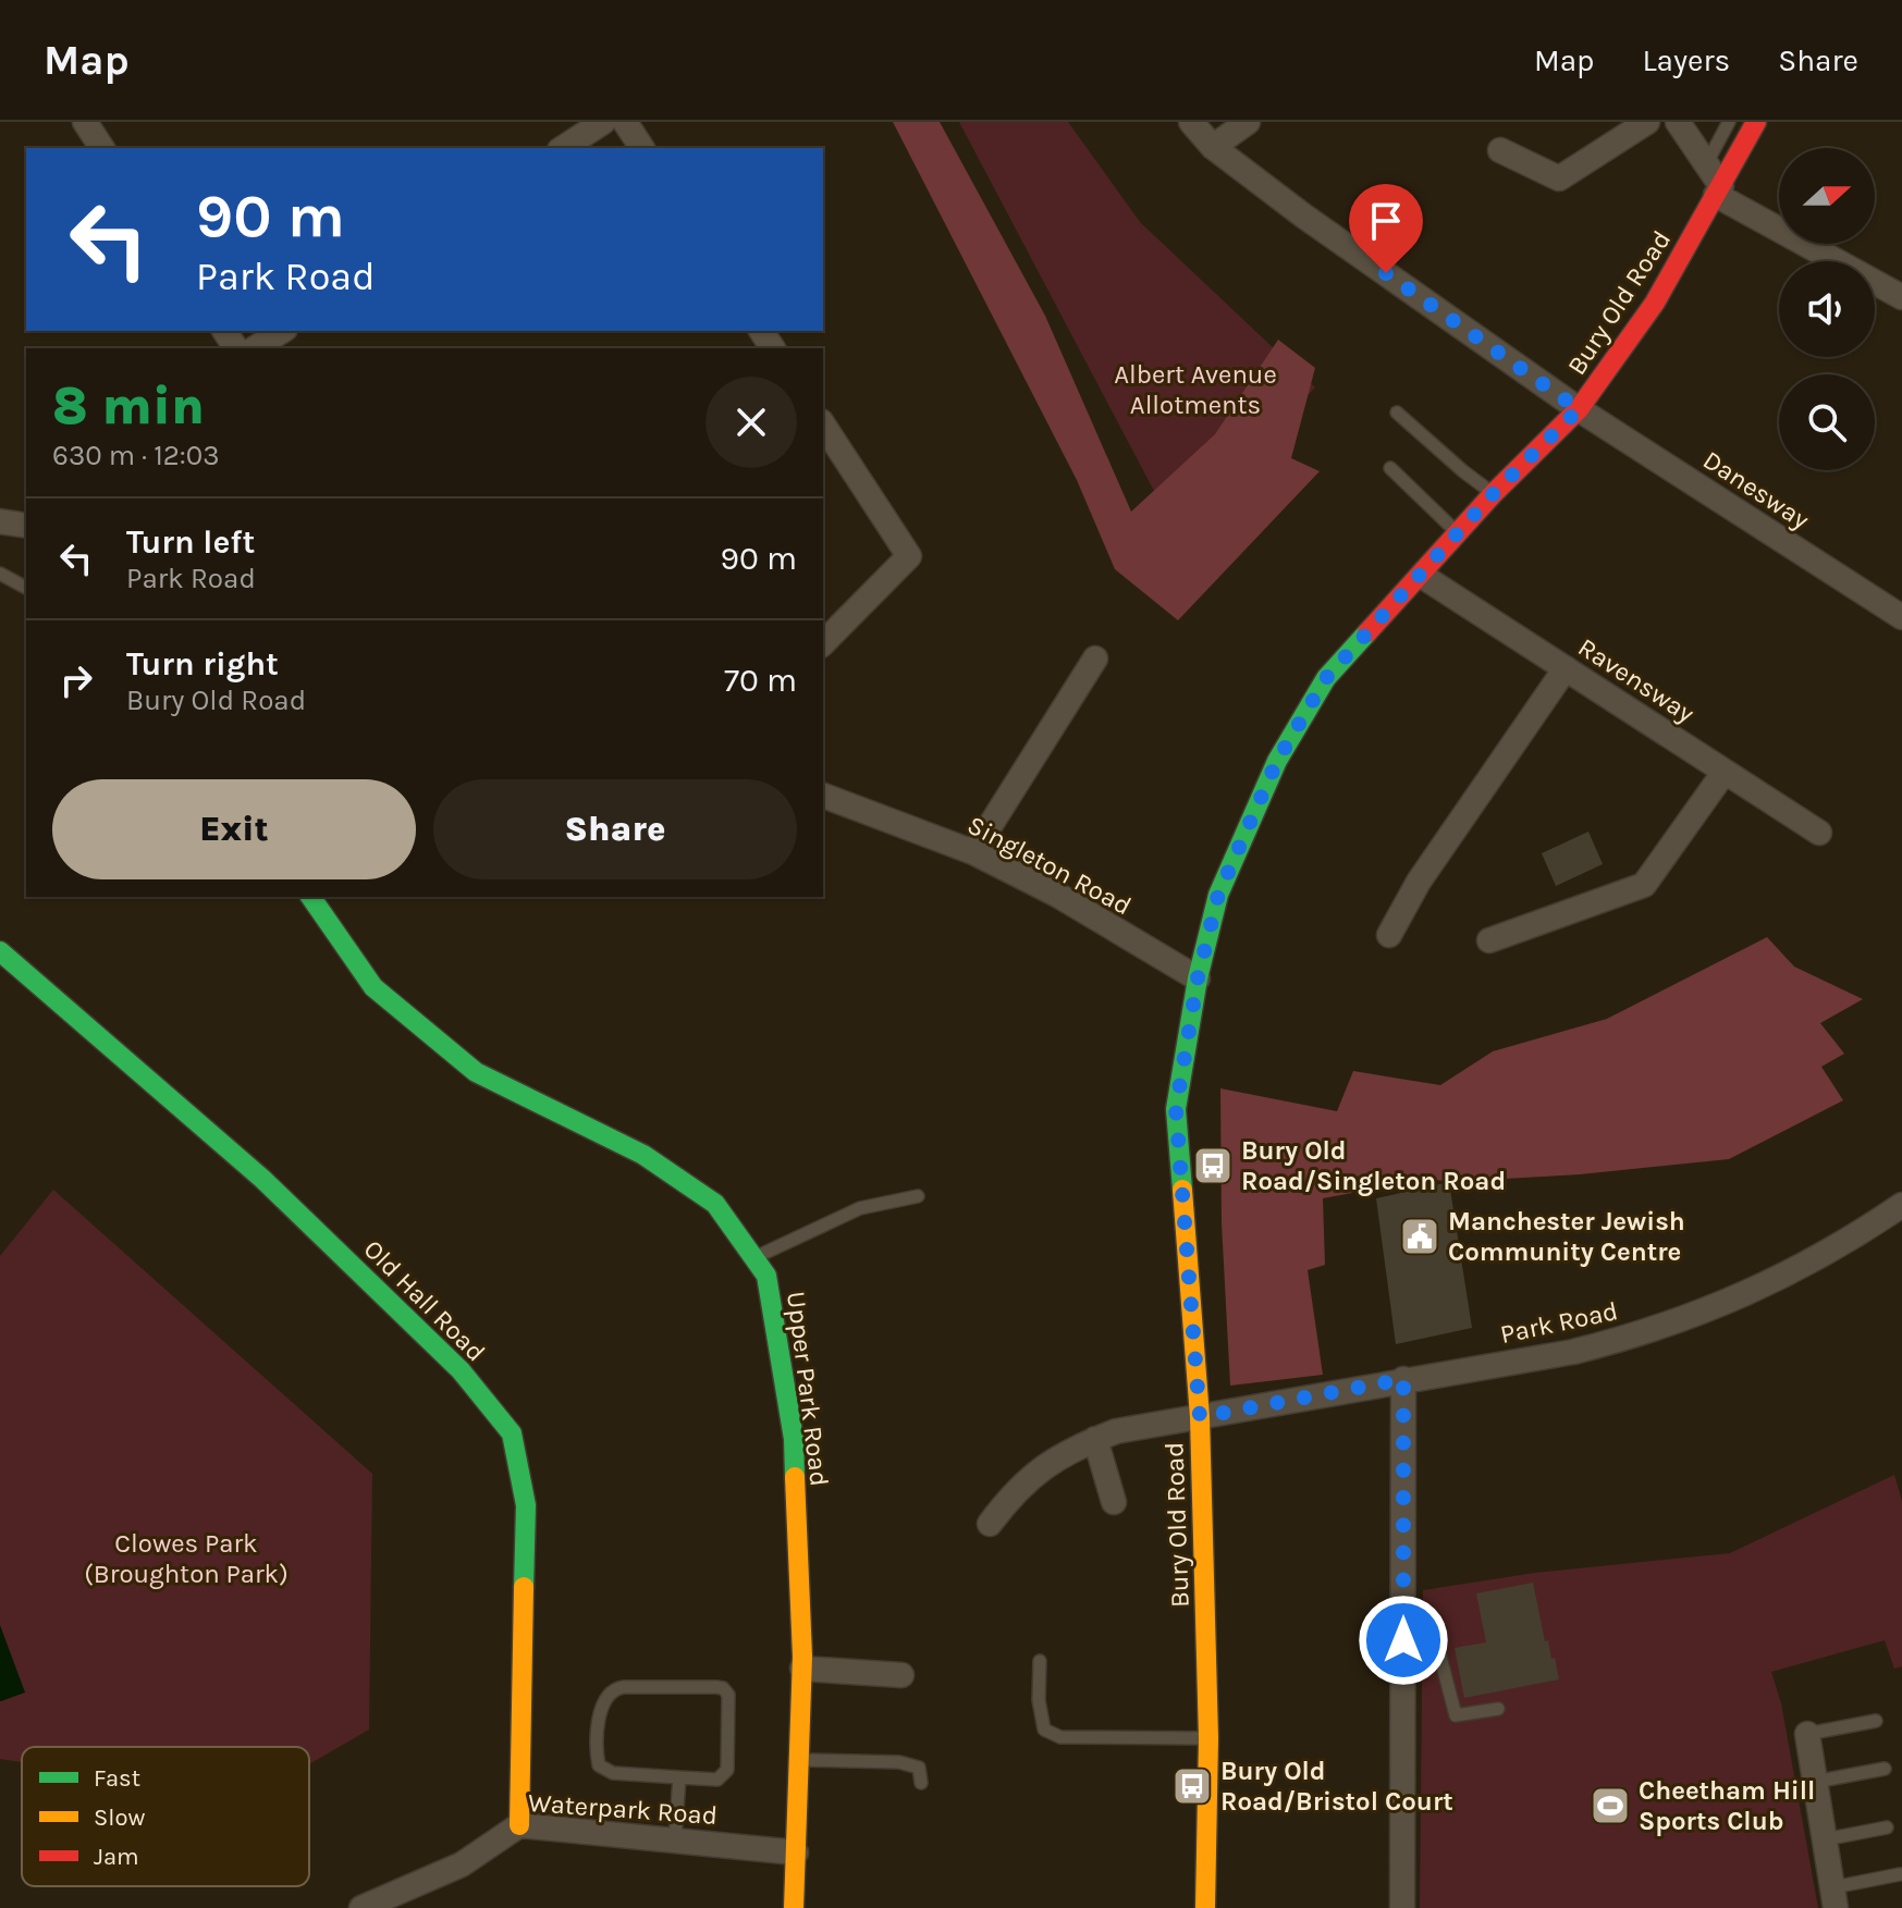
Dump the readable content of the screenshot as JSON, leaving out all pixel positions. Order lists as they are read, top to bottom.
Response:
{
  "streets": {
    "street": [
      "Bury Old Road",
      "Danesway",
      "Ravensway",
      "Singleton Road",
      "Old Hall Road",
      "Park Road",
      "Upper Park Road",
      "Waterpark Road"
    ]
  },
  "crossings": [
    ["Bury Old Road", "Danesway"],
    ["Bury Old Road", "Ravensway"],
    ["Bury Old Road", "Singleton Road"],
    ["Bury Old Road", "Park Road"],
    ["Old Hall Road", "Waterpark Road"],
    ["Upper Park Road", "Waterpark Road"]
  ],
  "parks": ["Albert Avenue Allotments", "Clowes Park (Broughton Park)"],
  "places": {
    "bus stop": ["Bury Old Road/Singleton Road", "Bury Old Road/Bristol Court"],
    "public building": ["Manchester Jewish Community Centre"],
    "sports": ["Cheetham Hill Sports Club"]
  },
  "legend": ["Fast", "Slow", "Jam"],
  "north": "right",
  "page": {
    "header": "Map",
    "nav": ["Map", "Layers", "Share"],
    "turn": ["90 m", "Park Road"],
    "heading": ["8 min", "630 m · 12:03"],
    "list": [
      {
        "name": "Turn left",
        "note": "Park Road",
        "value": "90 m"
      },
      {
        "name": "Turn right",
        "note": "Bury Old Road",
        "value": "70 m"
      }
    ],
    "buttons": ["Exit", "Share"]
  }
}
